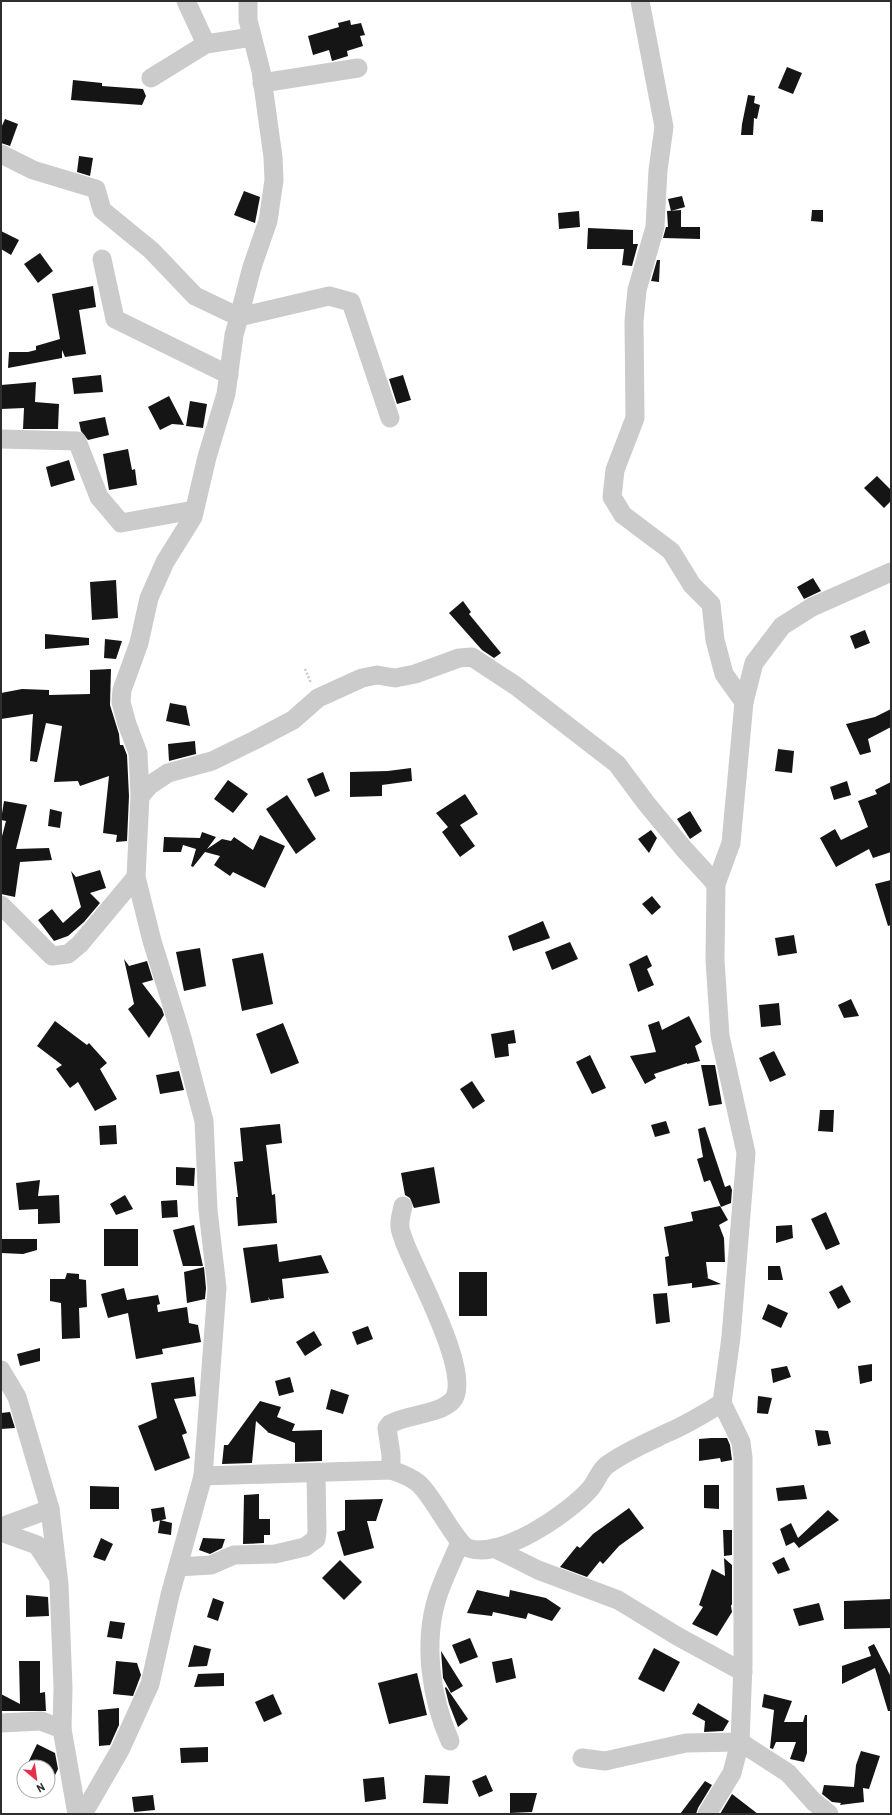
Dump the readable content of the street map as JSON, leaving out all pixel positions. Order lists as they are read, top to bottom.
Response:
{
  "north": "bottom right"
}
